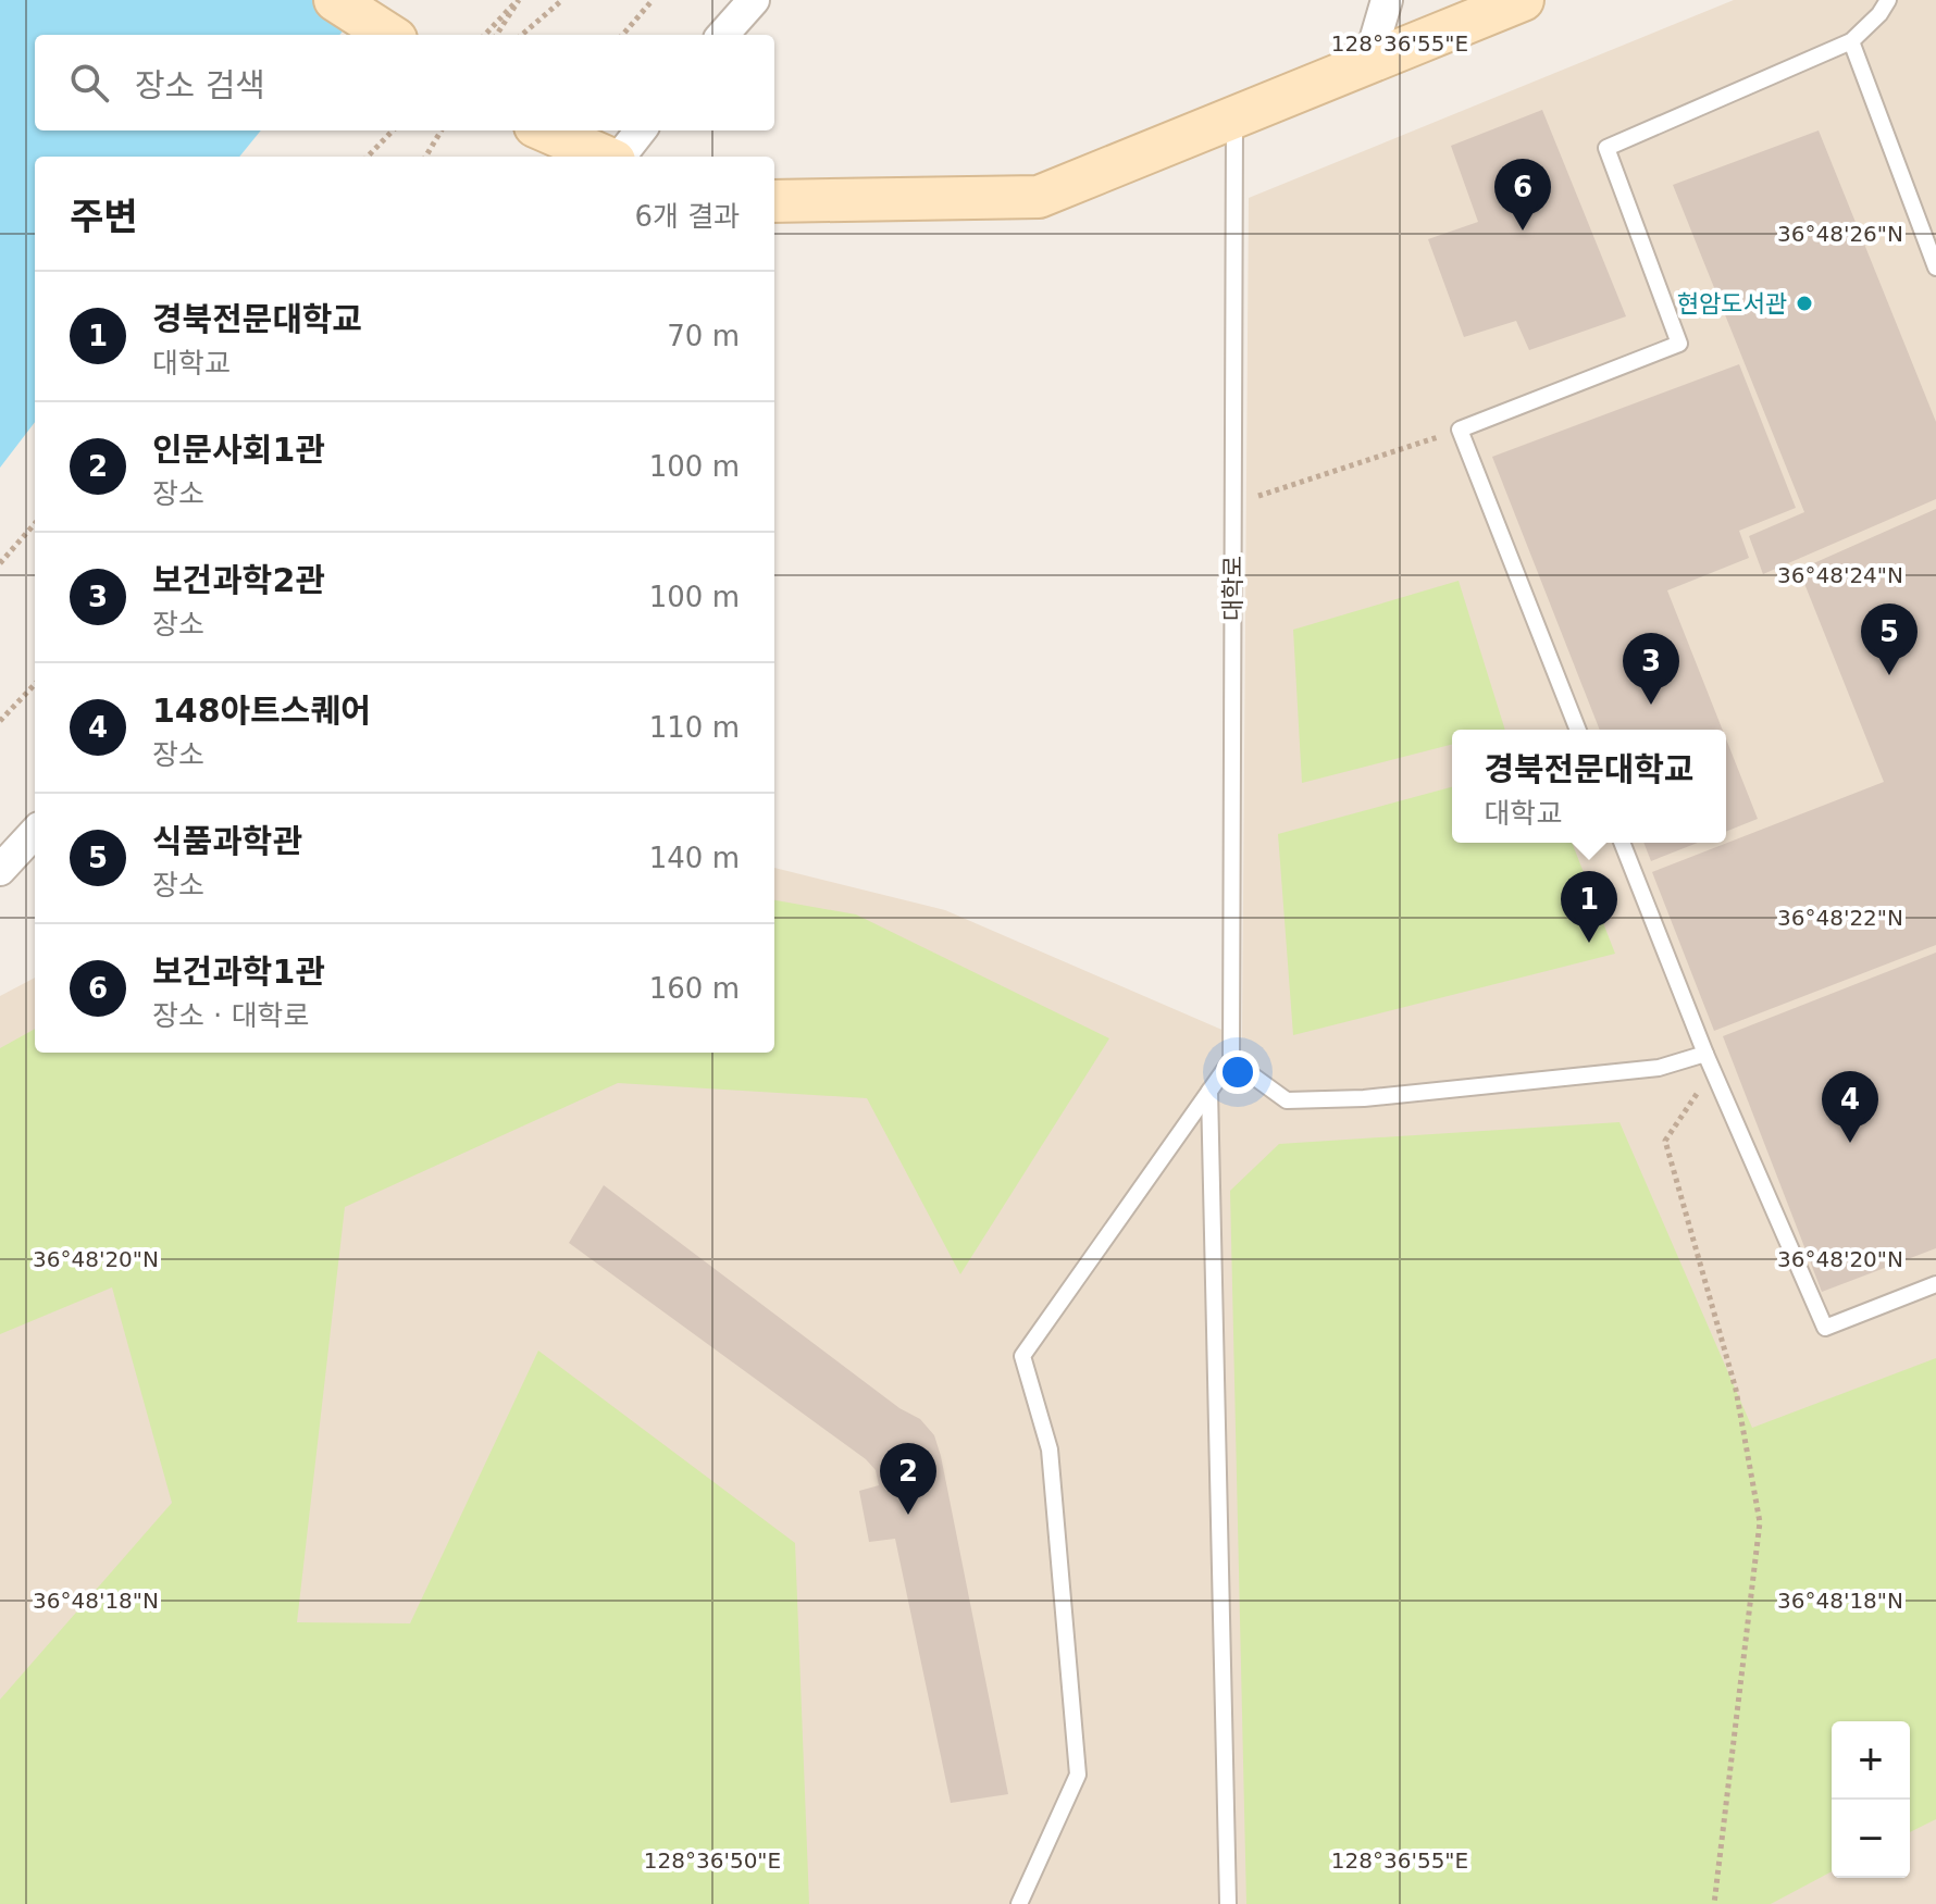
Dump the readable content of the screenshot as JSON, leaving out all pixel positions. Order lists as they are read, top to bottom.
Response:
{
  "streets": {
    "lane": ["대학로"]
  },
  "places": ["현암도서관"],
  "page": {
    "search": "장소 검색",
    "heading": ["주변", "6개 결과"],
    "pins": [
      "6",
      "5",
      "3",
      "1",
      "4",
      "2"
    ],
    "list": [
      {
        "mark": "1",
        "name": "경북전문대학교",
        "note": "대학교",
        "value": "70 m"
      },
      {
        "mark": "2",
        "name": "인문사회1관",
        "note": "장소",
        "value": "100 m"
      },
      {
        "mark": "3",
        "name": "보건과학2관",
        "note": "장소",
        "value": "100 m"
      },
      {
        "mark": "4",
        "name": "148아트스퀘어",
        "note": "장소",
        "value": "110 m"
      },
      {
        "mark": "5",
        "name": "식품과학관",
        "note": "장소",
        "value": "140 m"
      },
      {
        "mark": "6",
        "name": "보건과학1관",
        "note": "장소 · 대학로",
        "value": "160 m"
      }
    ],
    "popup": ["경북전문대학교", "대학교"],
    "map_buttons": ["+", "−"]
  },
  "coordinates": [
    "128°36'55\"E",
    "36°48'26\"N",
    "36°48'24\"N",
    "36°48'22\"N",
    "36°48'20\"N",
    "36°48'18\"N",
    "128°36'50\"E"
  ]
}
